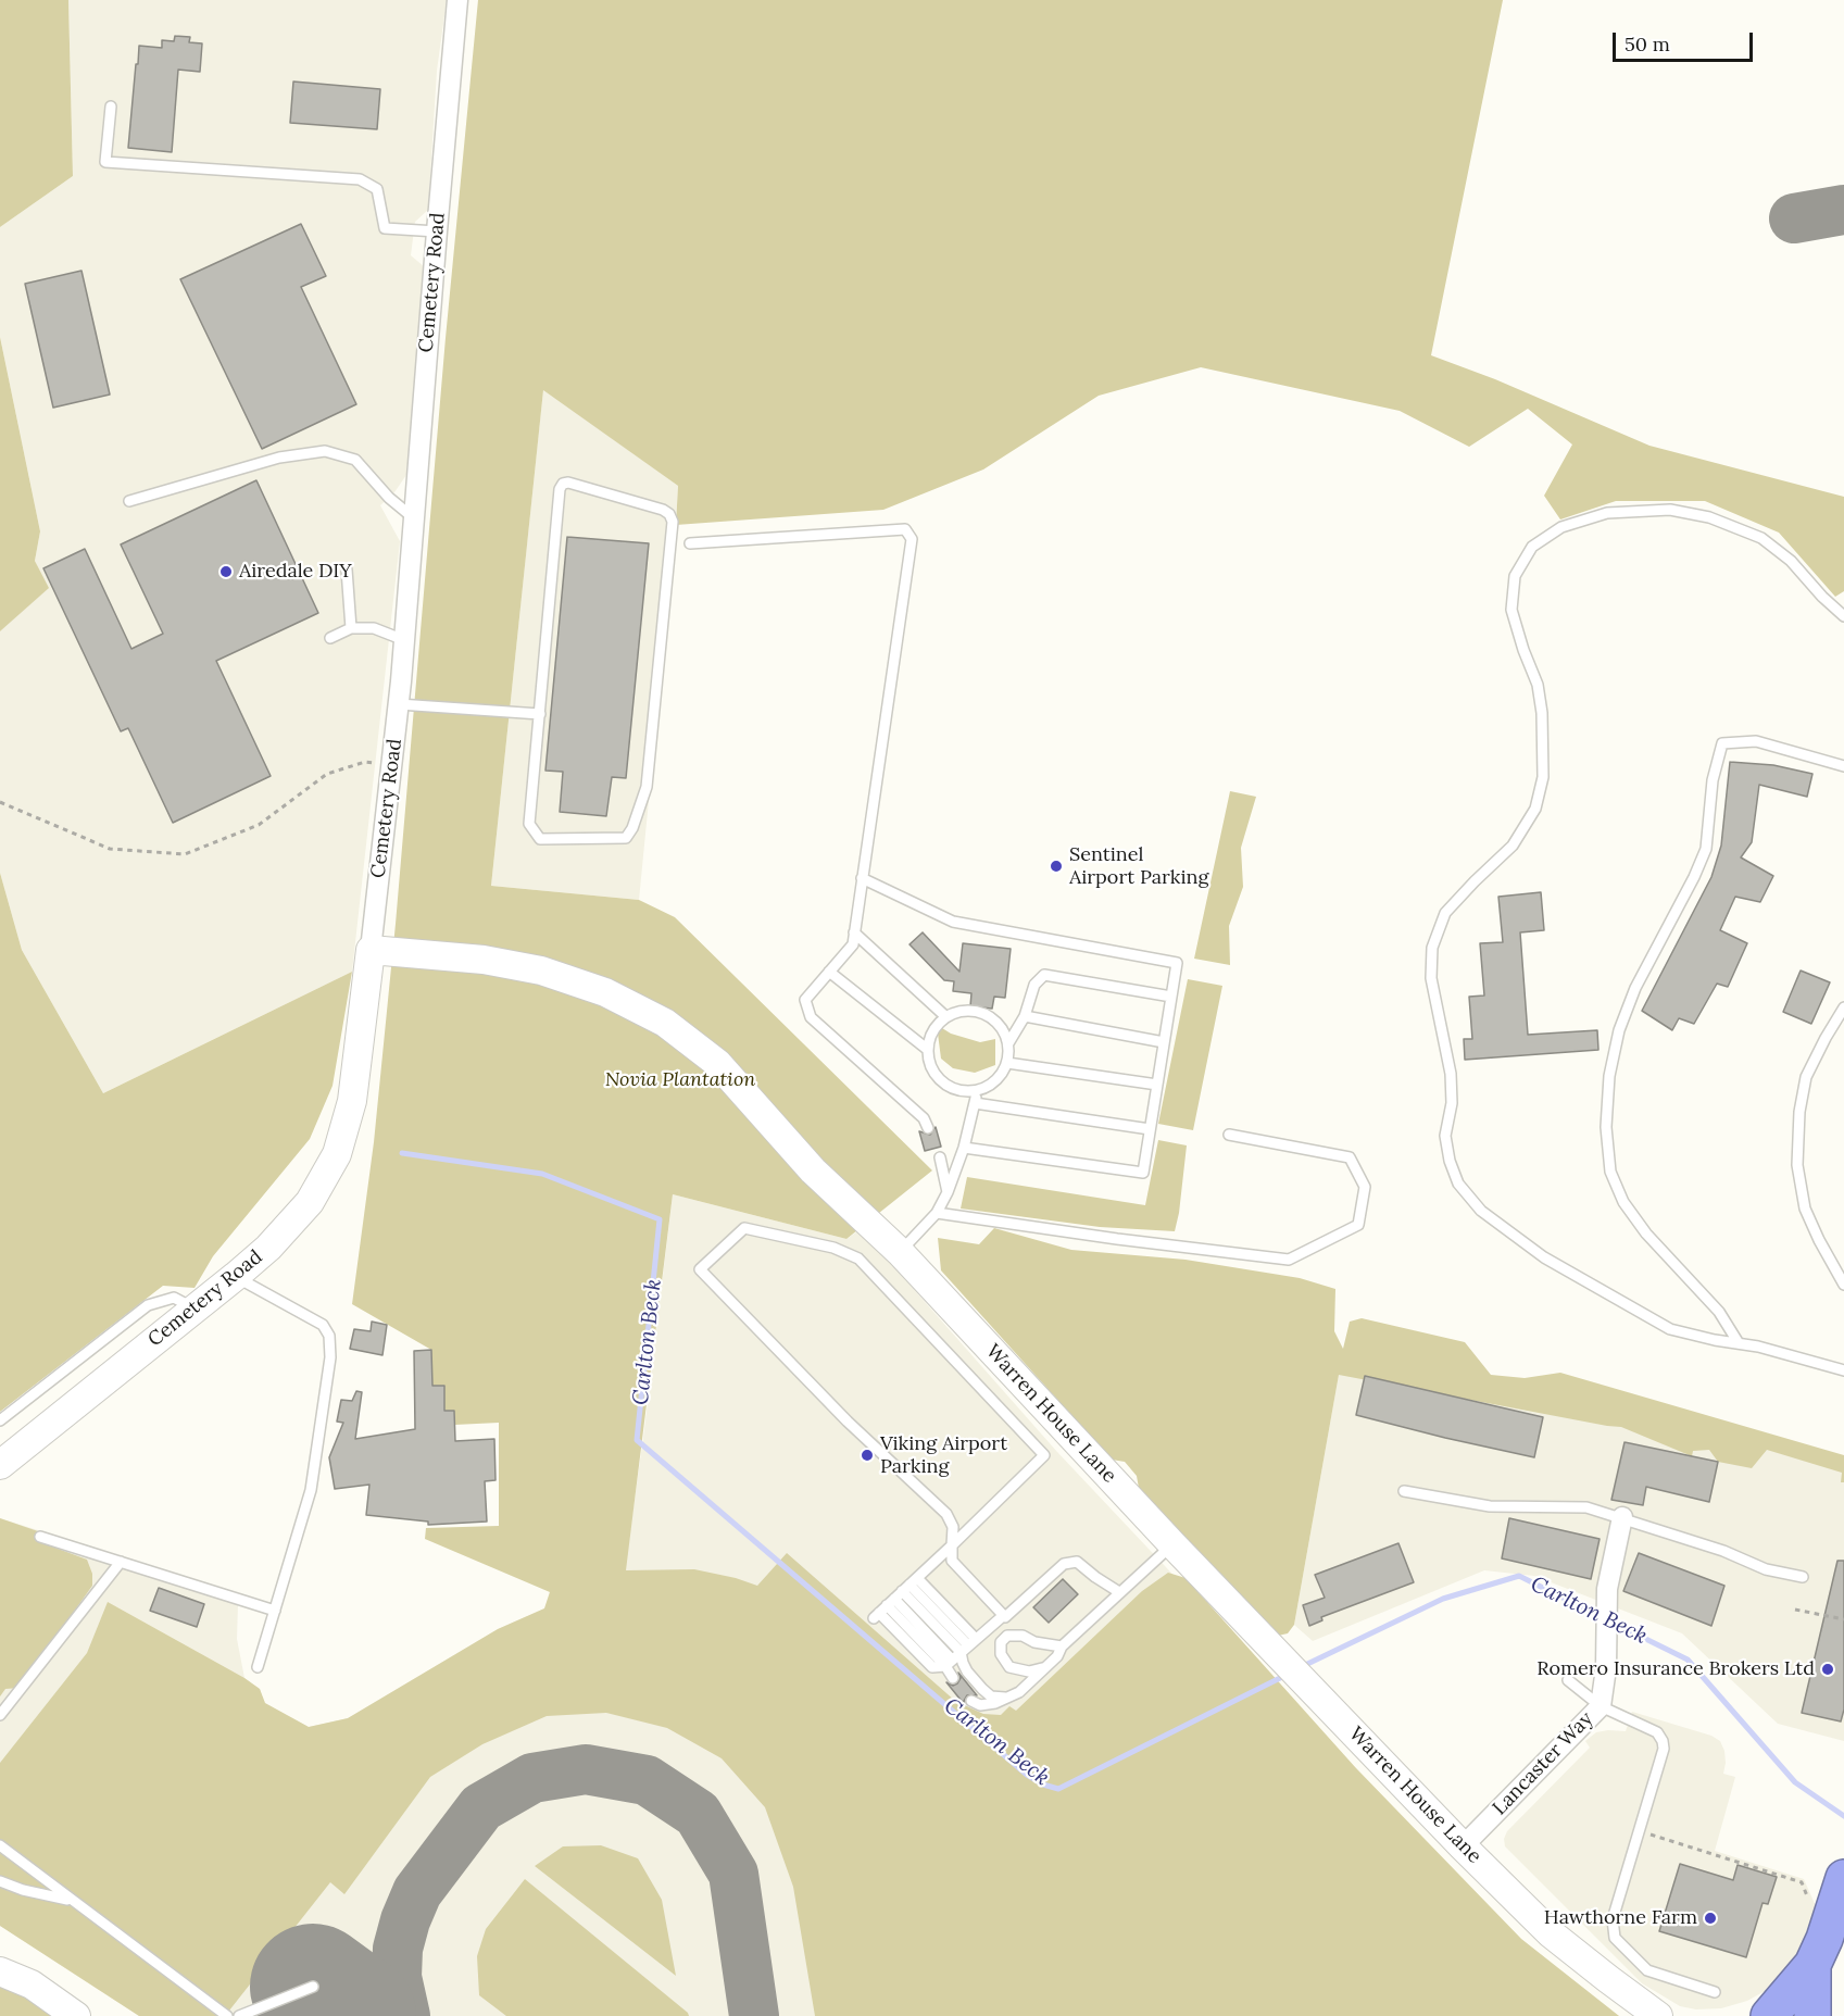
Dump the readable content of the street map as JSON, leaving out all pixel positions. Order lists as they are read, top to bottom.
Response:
{
  "streets": {
    "street": ["Cemetery Road", "Warren House Lane", "Lancaster Way"]
  },
  "crossings": [
    ["Cemetery Road", "Warren House Lane"],
    ["Warren House Lane", "Lancaster Way"]
  ],
  "water": ["Carlton Beck"],
  "parks": ["Novia Plantation"],
  "places": [
    "Airedale DIY",
    "Sentinel Airport Parking",
    "Viking Airport Parking",
    "Romero Insurance Brokers Ltd",
    "Hawthorne Farm"
  ],
  "scale_bar": "50 m"
}
